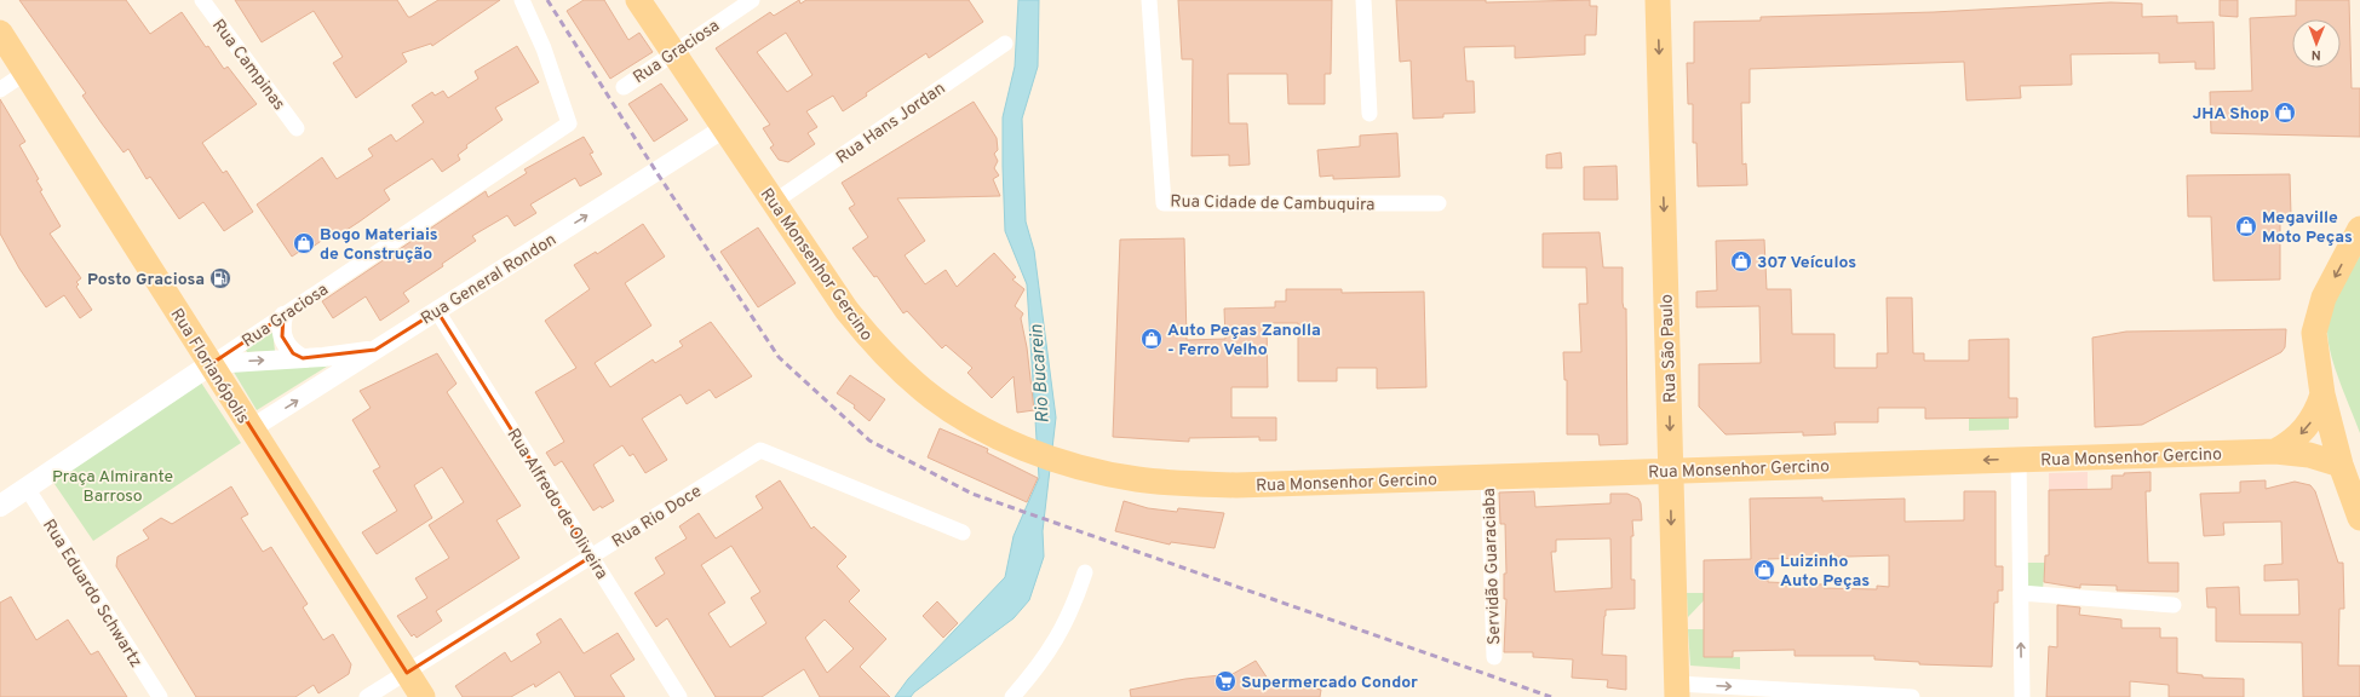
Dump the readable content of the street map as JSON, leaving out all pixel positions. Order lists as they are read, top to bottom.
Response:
{
  "streets": {
    "main road": [
      "Rua Graciosa",
      "Rua Monsenhor Gercino",
      "Rua São Paulo",
      "Rua Florianópolis"
    ],
    "street": [
      "Rua Campinas",
      "Rua Hans Jordan",
      "Rua Cidade de Cambuquira",
      "Rua General Rondon",
      "Rua Alfredo de Oliveira",
      "Rua Rio Doce",
      "Servidão Guaraciaba",
      "Rua Eduardo Schwartz"
    ]
  },
  "crossings": [
    ["Rua Graciosa", "Rua Monsenhor Gercino"],
    ["Rua Graciosa", "Rua Florianópolis"],
    ["Rua Graciosa", "Rua Eduardo Schwartz"],
    ["Rua Hans Jordan", "Rua Monsenhor Gercino"],
    ["Rua Monsenhor Gercino", "Rua General Rondon"],
    ["Rua Monsenhor Gercino", "Rua São Paulo"],
    ["Rua Monsenhor Gercino", "Servidão Guaraciaba"],
    ["Rua General Rondon", "Rua Florianópolis"],
    ["Rua General Rondon", "Rua Alfredo de Oliveira"],
    ["Rua Florianópolis", "Rua Rio Doce"],
    ["Rua Alfredo de Oliveira", "Rua Rio Doce"]
  ],
  "one_way": ["Rua General Rondon", "Rua São Paulo"],
  "water": ["Rio Bucarein"],
  "parks": ["Praça Almirante Barroso"],
  "places": {
    "shop": [
      "JHA Shop",
      "Megaville Moto Peças",
      "Bogo Materiais de Construção",
      "307 Veículos",
      "Auto Peças Zanolla - Ferro Velho",
      "Luizinho Auto Peças"
    ],
    "fuel station": ["Posto Graciosa"],
    "supermarket": ["Supermercado Condor"]
  },
  "north": "bottom"
}
